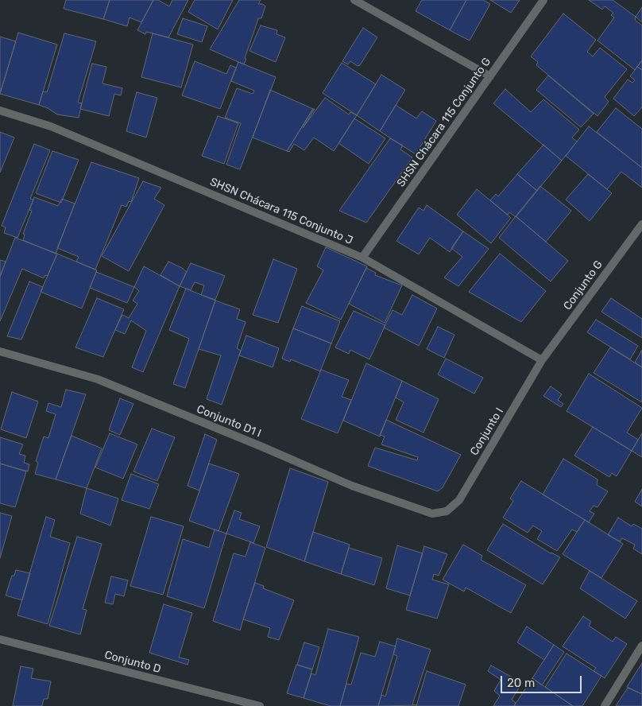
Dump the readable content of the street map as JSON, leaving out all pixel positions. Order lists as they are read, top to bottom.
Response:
{
  "streets": {
    "street": [
      "SHSN Chácara 115 Conjunto G",
      "SHSN Chácara 115 Conjunto J",
      "Conjunto G",
      "Conjunto D1 I",
      "Conjunto I",
      "Conjunto D"
    ]
  },
  "crossings": [
    ["SHSN Chácara 115 Conjunto G", "SHSN Chácara 115 Conjunto J"],
    ["SHSN Chácara 115 Conjunto J", "Conjunto G"],
    ["SHSN Chácara 115 Conjunto J", "Conjunto I"],
    ["Conjunto G", "Conjunto I"],
    ["Conjunto D1 I", "Conjunto I"]
  ],
  "scale_bar": "20 m"
}
